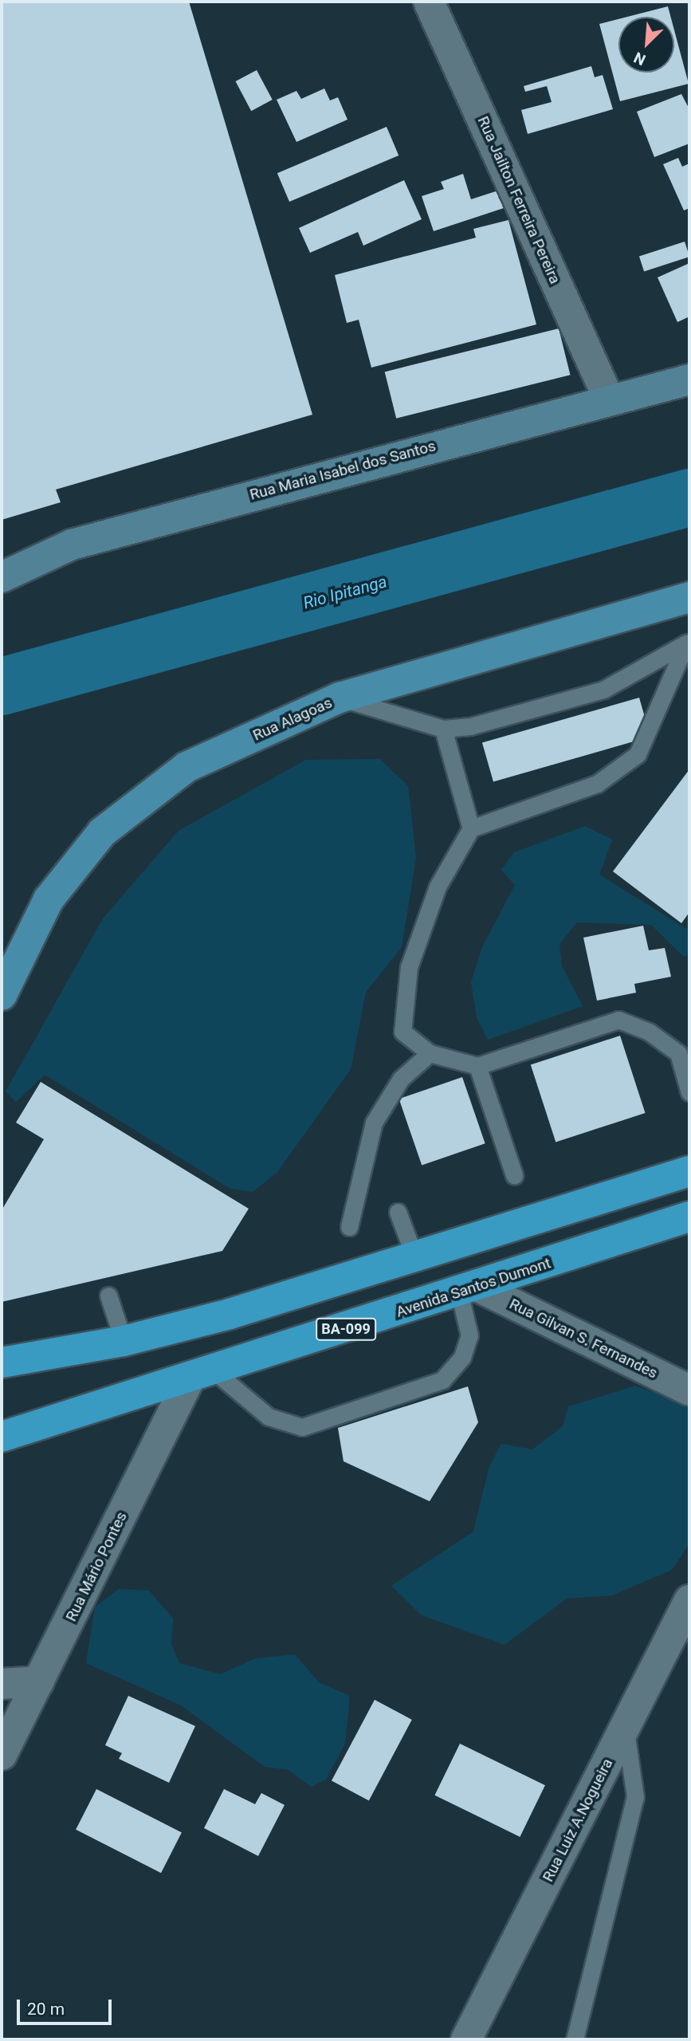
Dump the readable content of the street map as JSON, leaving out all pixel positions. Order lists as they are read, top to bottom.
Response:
{
  "streets": {
    "highway": ["Avenida Santos Dumont", "BA-099"],
    "main road": ["Rua Maria Isabel dos Santos", "Rua Alagoas"],
    "street": [
      "Rua Jailton Ferreira Pereira",
      "Rua Gilvan S. Fernandes",
      "Rua Mário Pontes",
      "Rua Luiz A.Nogueira"
    ]
  },
  "crossings": [
    ["Rua Jailton Ferreira Pereira", "Rua Maria Isabel dos Santos"],
    ["Avenida Santos Dumont", "Rua Gilvan S. Fernandes"],
    ["Avenida Santos Dumont", "Rua Mário Pontes"]
  ],
  "water": ["Rio Ipitanga"],
  "scale_bar": "20 m",
  "north": "bottom left"
}
